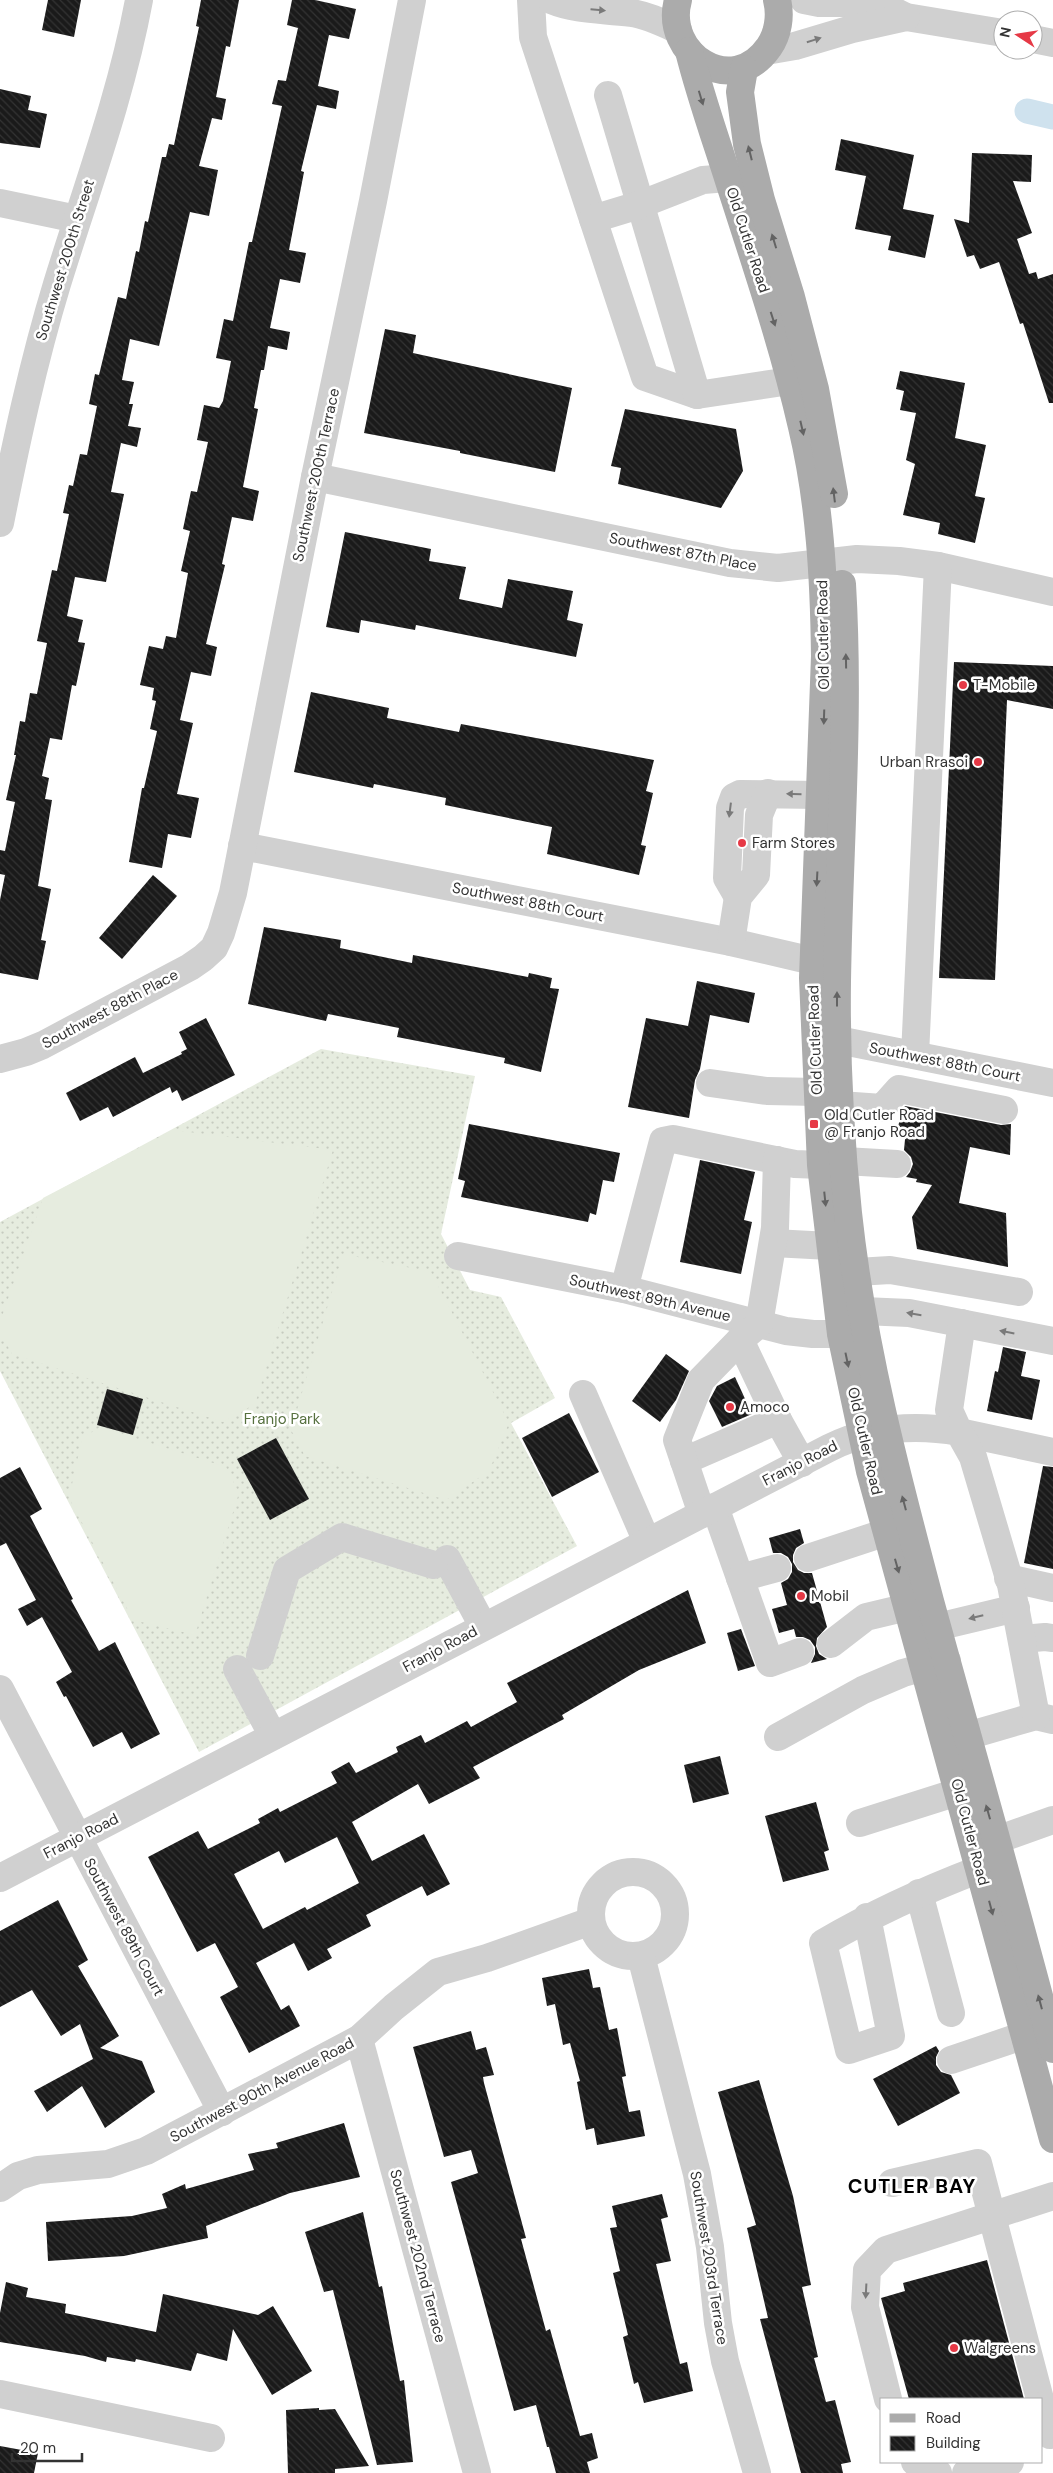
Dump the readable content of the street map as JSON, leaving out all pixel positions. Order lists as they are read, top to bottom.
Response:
{
  "streets": {
    "main road": ["Old Cutler Road"],
    "street": [
      "Southwest 200th Street",
      "Southwest 200th Terrace",
      "Southwest 87th Place",
      "Southwest 88th Court",
      "Southwest 88th Place",
      "Southwest 89th Avenue",
      "Franjo Road",
      "Southwest 89th Court",
      "Southwest 90th Avenue Road",
      "Southwest 202nd Terrace",
      "Southwest 203rd Terrace"
    ]
  },
  "crossings": [
    ["Old Cutler Road", "Southwest 87th Place"],
    ["Old Cutler Road", "Southwest 88th Court"],
    ["Old Cutler Road", "Southwest 89th Avenue"],
    ["Old Cutler Road", "Franjo Road"],
    ["Southwest 200th Terrace", "Southwest 87th Place"],
    ["Southwest 200th Terrace", "Southwest 88th Court"],
    ["Southwest 200th Terrace", "Southwest 88th Place"],
    ["Franjo Road", "Southwest 89th Court"],
    ["Southwest 89th Court", "Southwest 90th Avenue Road"],
    ["Southwest 90th Avenue Road", "Southwest 202nd Terrace"],
    ["Southwest 90th Avenue Road", "Southwest 203rd Terrace"]
  ],
  "districts": ["CUTLER BAY"],
  "parks": ["Franjo Park"],
  "places": {
    "other": [
      "T-Mobile",
      "Urban Rrasoi",
      "Farm Stores",
      "Amoco",
      "Mobil",
      "Walgreens"
    ],
    "transit": ["Old Cutler Road @ Franjo Road"]
  },
  "legend": ["Road", "Building"],
  "scale_bar": "20 m",
  "north": "left"
}
